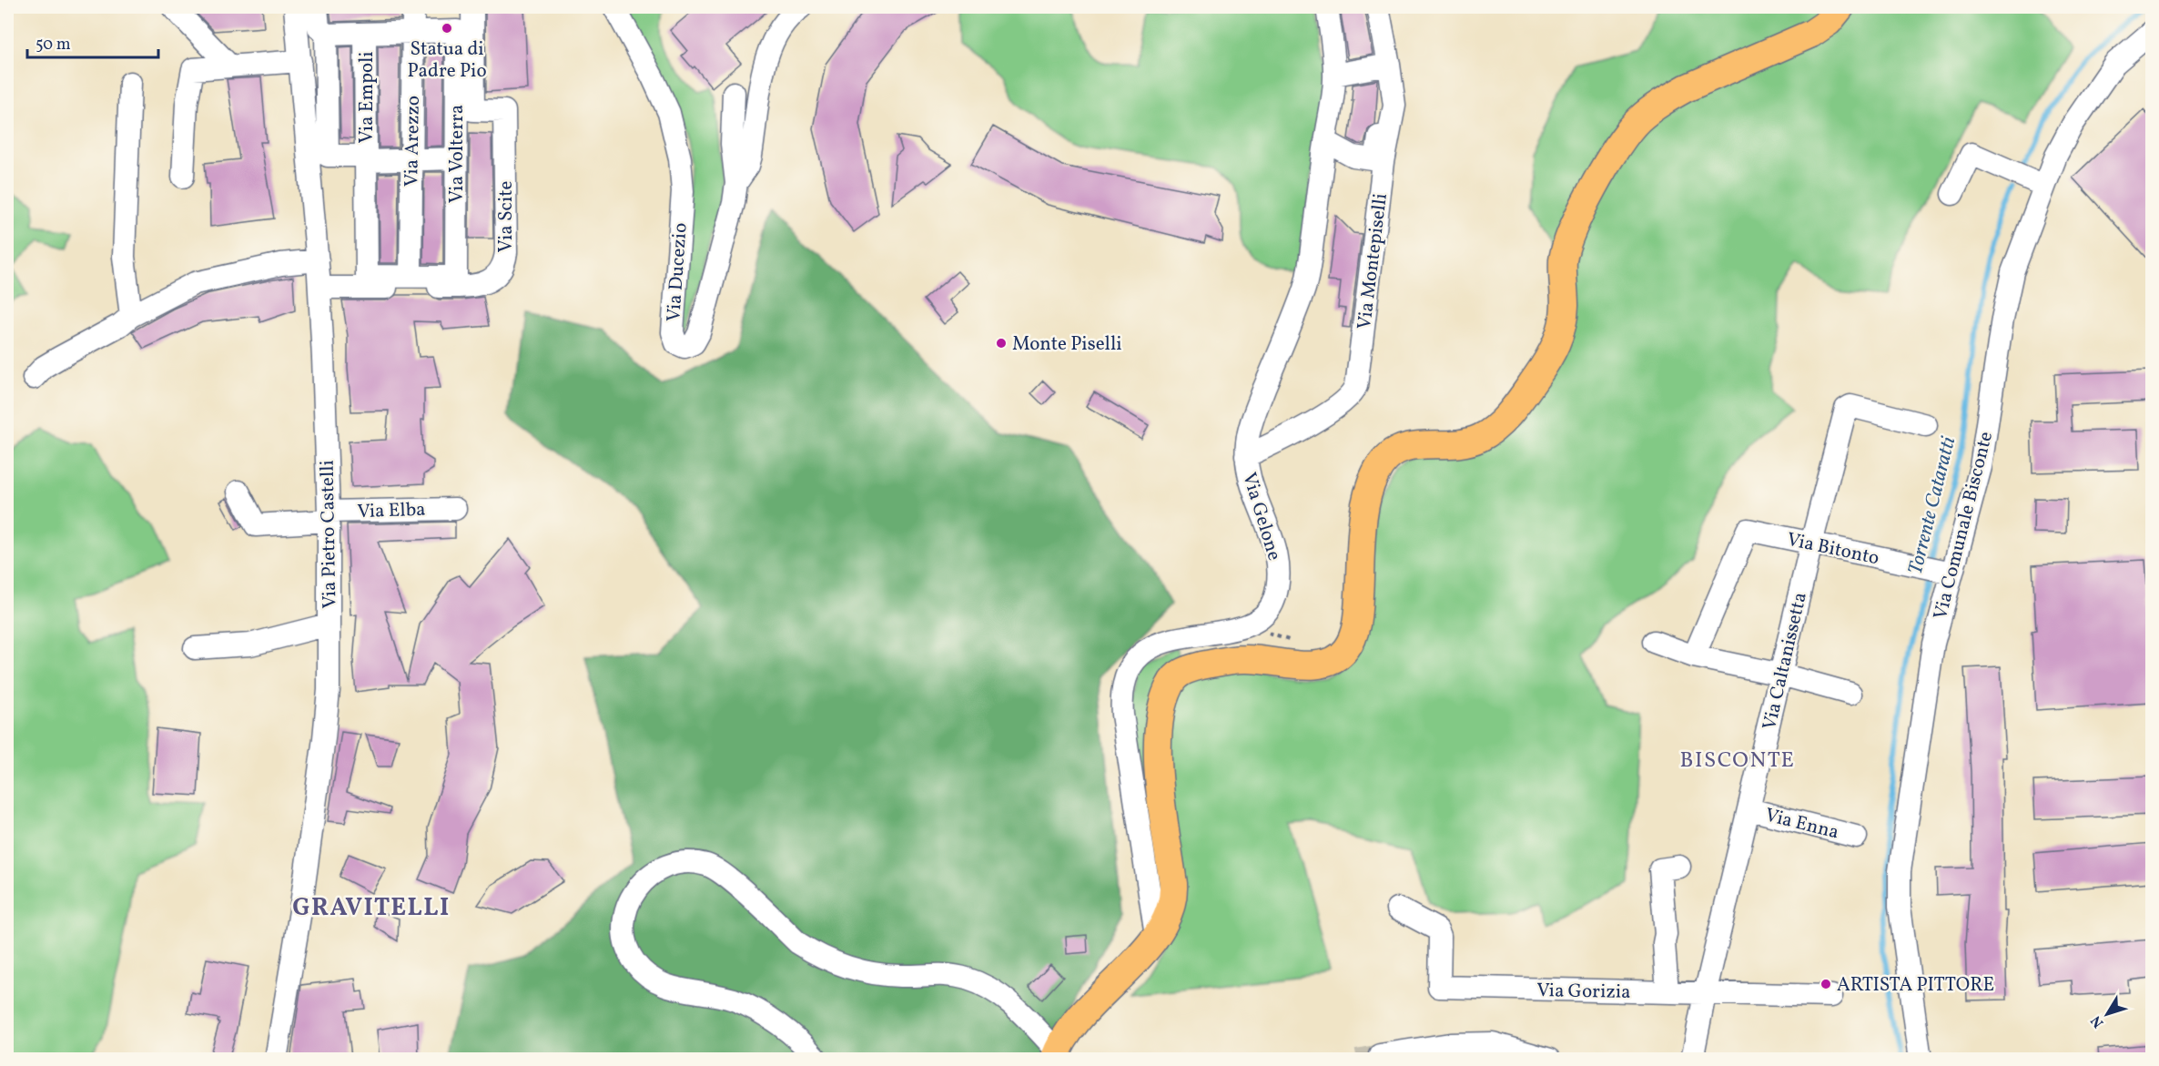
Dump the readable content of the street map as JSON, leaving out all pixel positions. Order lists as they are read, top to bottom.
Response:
{
  "streets": {
    "street": [
      "Via Empoli",
      "Via Arezzo",
      "Via Volterra",
      "Via Scite",
      "Via Montepiselli",
      "Via Ducezio",
      "Via Elba",
      "Via Gelone",
      "Via Comunale Bisconte",
      "Via Pietro Castelli",
      "Via Bitonto",
      "Via Caltanissetta",
      "Via Enna",
      "Via Gorizia"
    ]
  },
  "crossings": [
    ["Via Empoli", "Via Arezzo"],
    ["Via Empoli", "Via Volterra"],
    ["Via Arezzo", "Via Volterra"],
    ["Via Scite", "Via Pietro Castelli"],
    ["Via Montepiselli", "Via Gelone"],
    ["Via Elba", "Via Pietro Castelli"],
    ["Via Comunale Bisconte", "Via Bitonto"],
    ["Via Bitonto", "Via Caltanissetta"],
    ["Via Caltanissetta", "Via Enna"],
    ["Via Caltanissetta", "Via Gorizia"]
  ],
  "districts": ["BISCONTE", "GRAVITELLI"],
  "water": ["Torrente Cataratti"],
  "places": ["Statua di Padre Pio", "Monte Piselli", "ARTISTA PITTORE"],
  "scale_bar": "50 m",
  "north": "bottom left"
}
